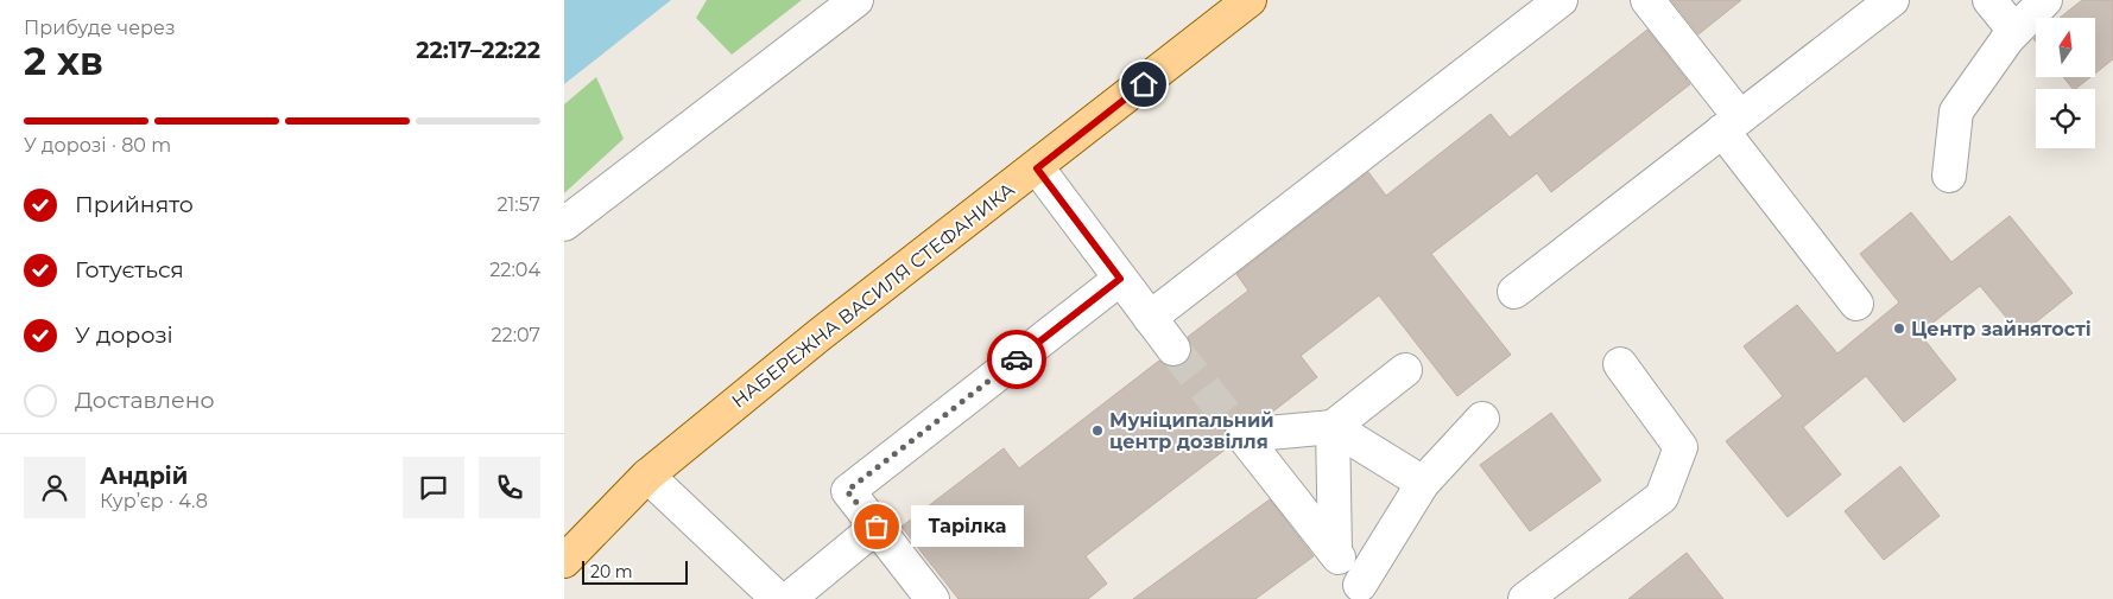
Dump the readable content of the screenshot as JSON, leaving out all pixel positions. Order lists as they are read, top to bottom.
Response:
{
  "streets": {
    "main road": ["НАБЕРЕЖНА ВАСИЛЯ СТЕФАНИКА"]
  },
  "places": ["Центр зайнятості", "Муніципальний центр дозвілля", "Тарілка"],
  "scale_bar": "20 m",
  "north": "top",
  "page": {
    "heading": ["2 хв", "Прибуде через", "22:17–22:22"],
    "panel": ["Андрій", "Кур’єр · 4.8"],
    "bar": "У дорозі · 80 m",
    "list": [
      ["Прийнято", "21:57"],
      ["Готується", "22:04"],
      ["У дорозі", "22:07"],
      "Доставлено"
    ],
    "bubble": "Тарілка",
    "scale": "20 m"
  }
}
